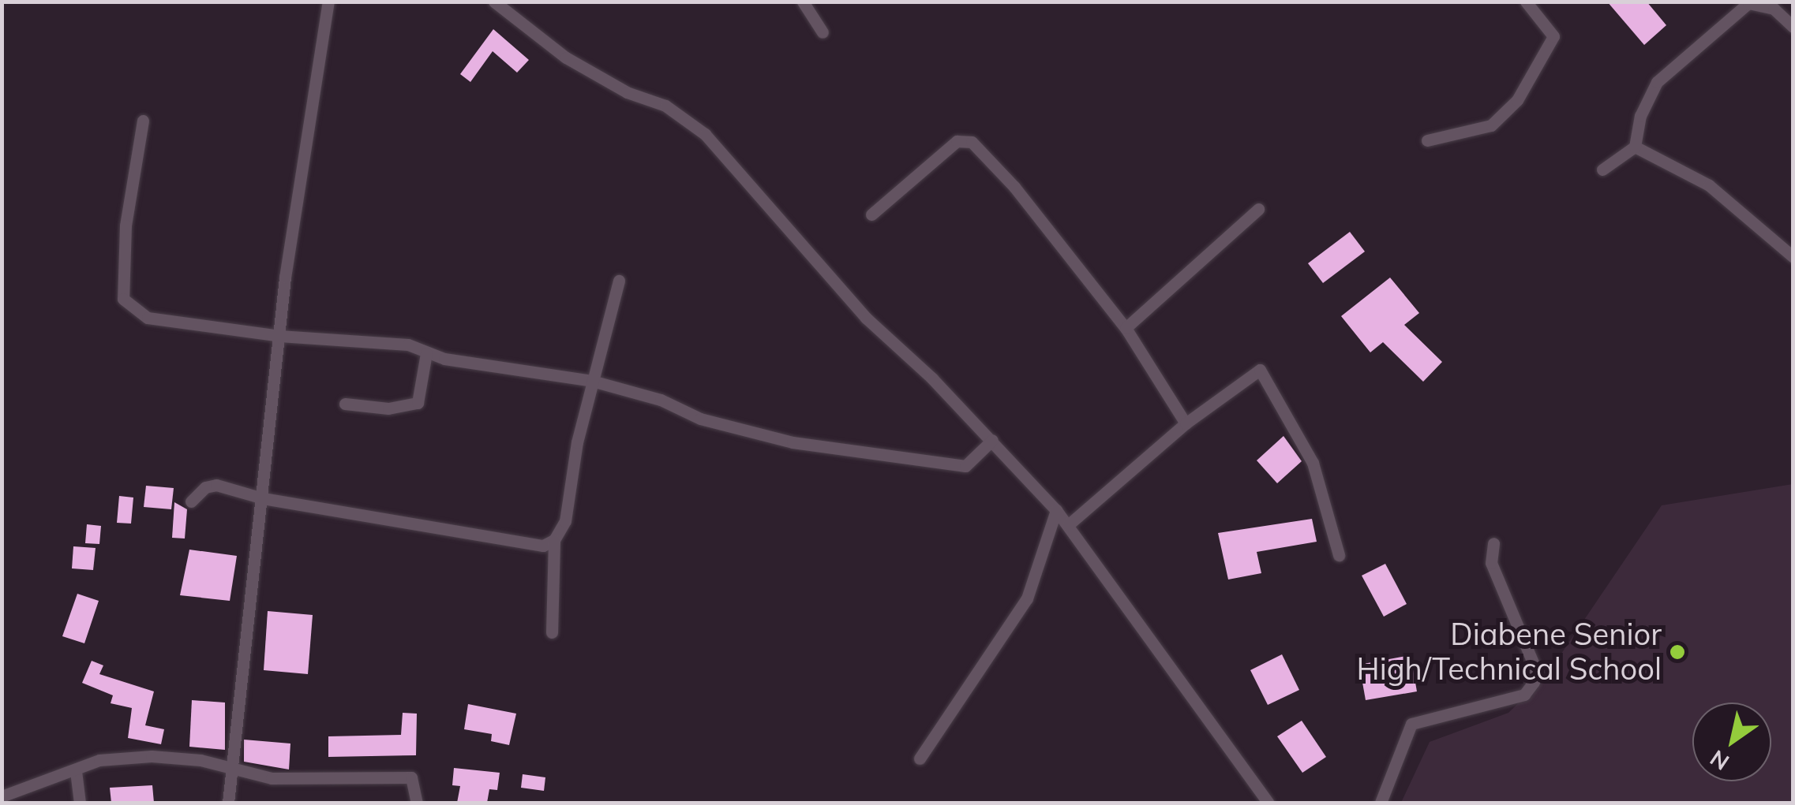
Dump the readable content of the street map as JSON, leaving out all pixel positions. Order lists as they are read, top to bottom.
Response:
{
  "places": ["Diabene Senior High/Technical School"],
  "north": "bottom left"
}
